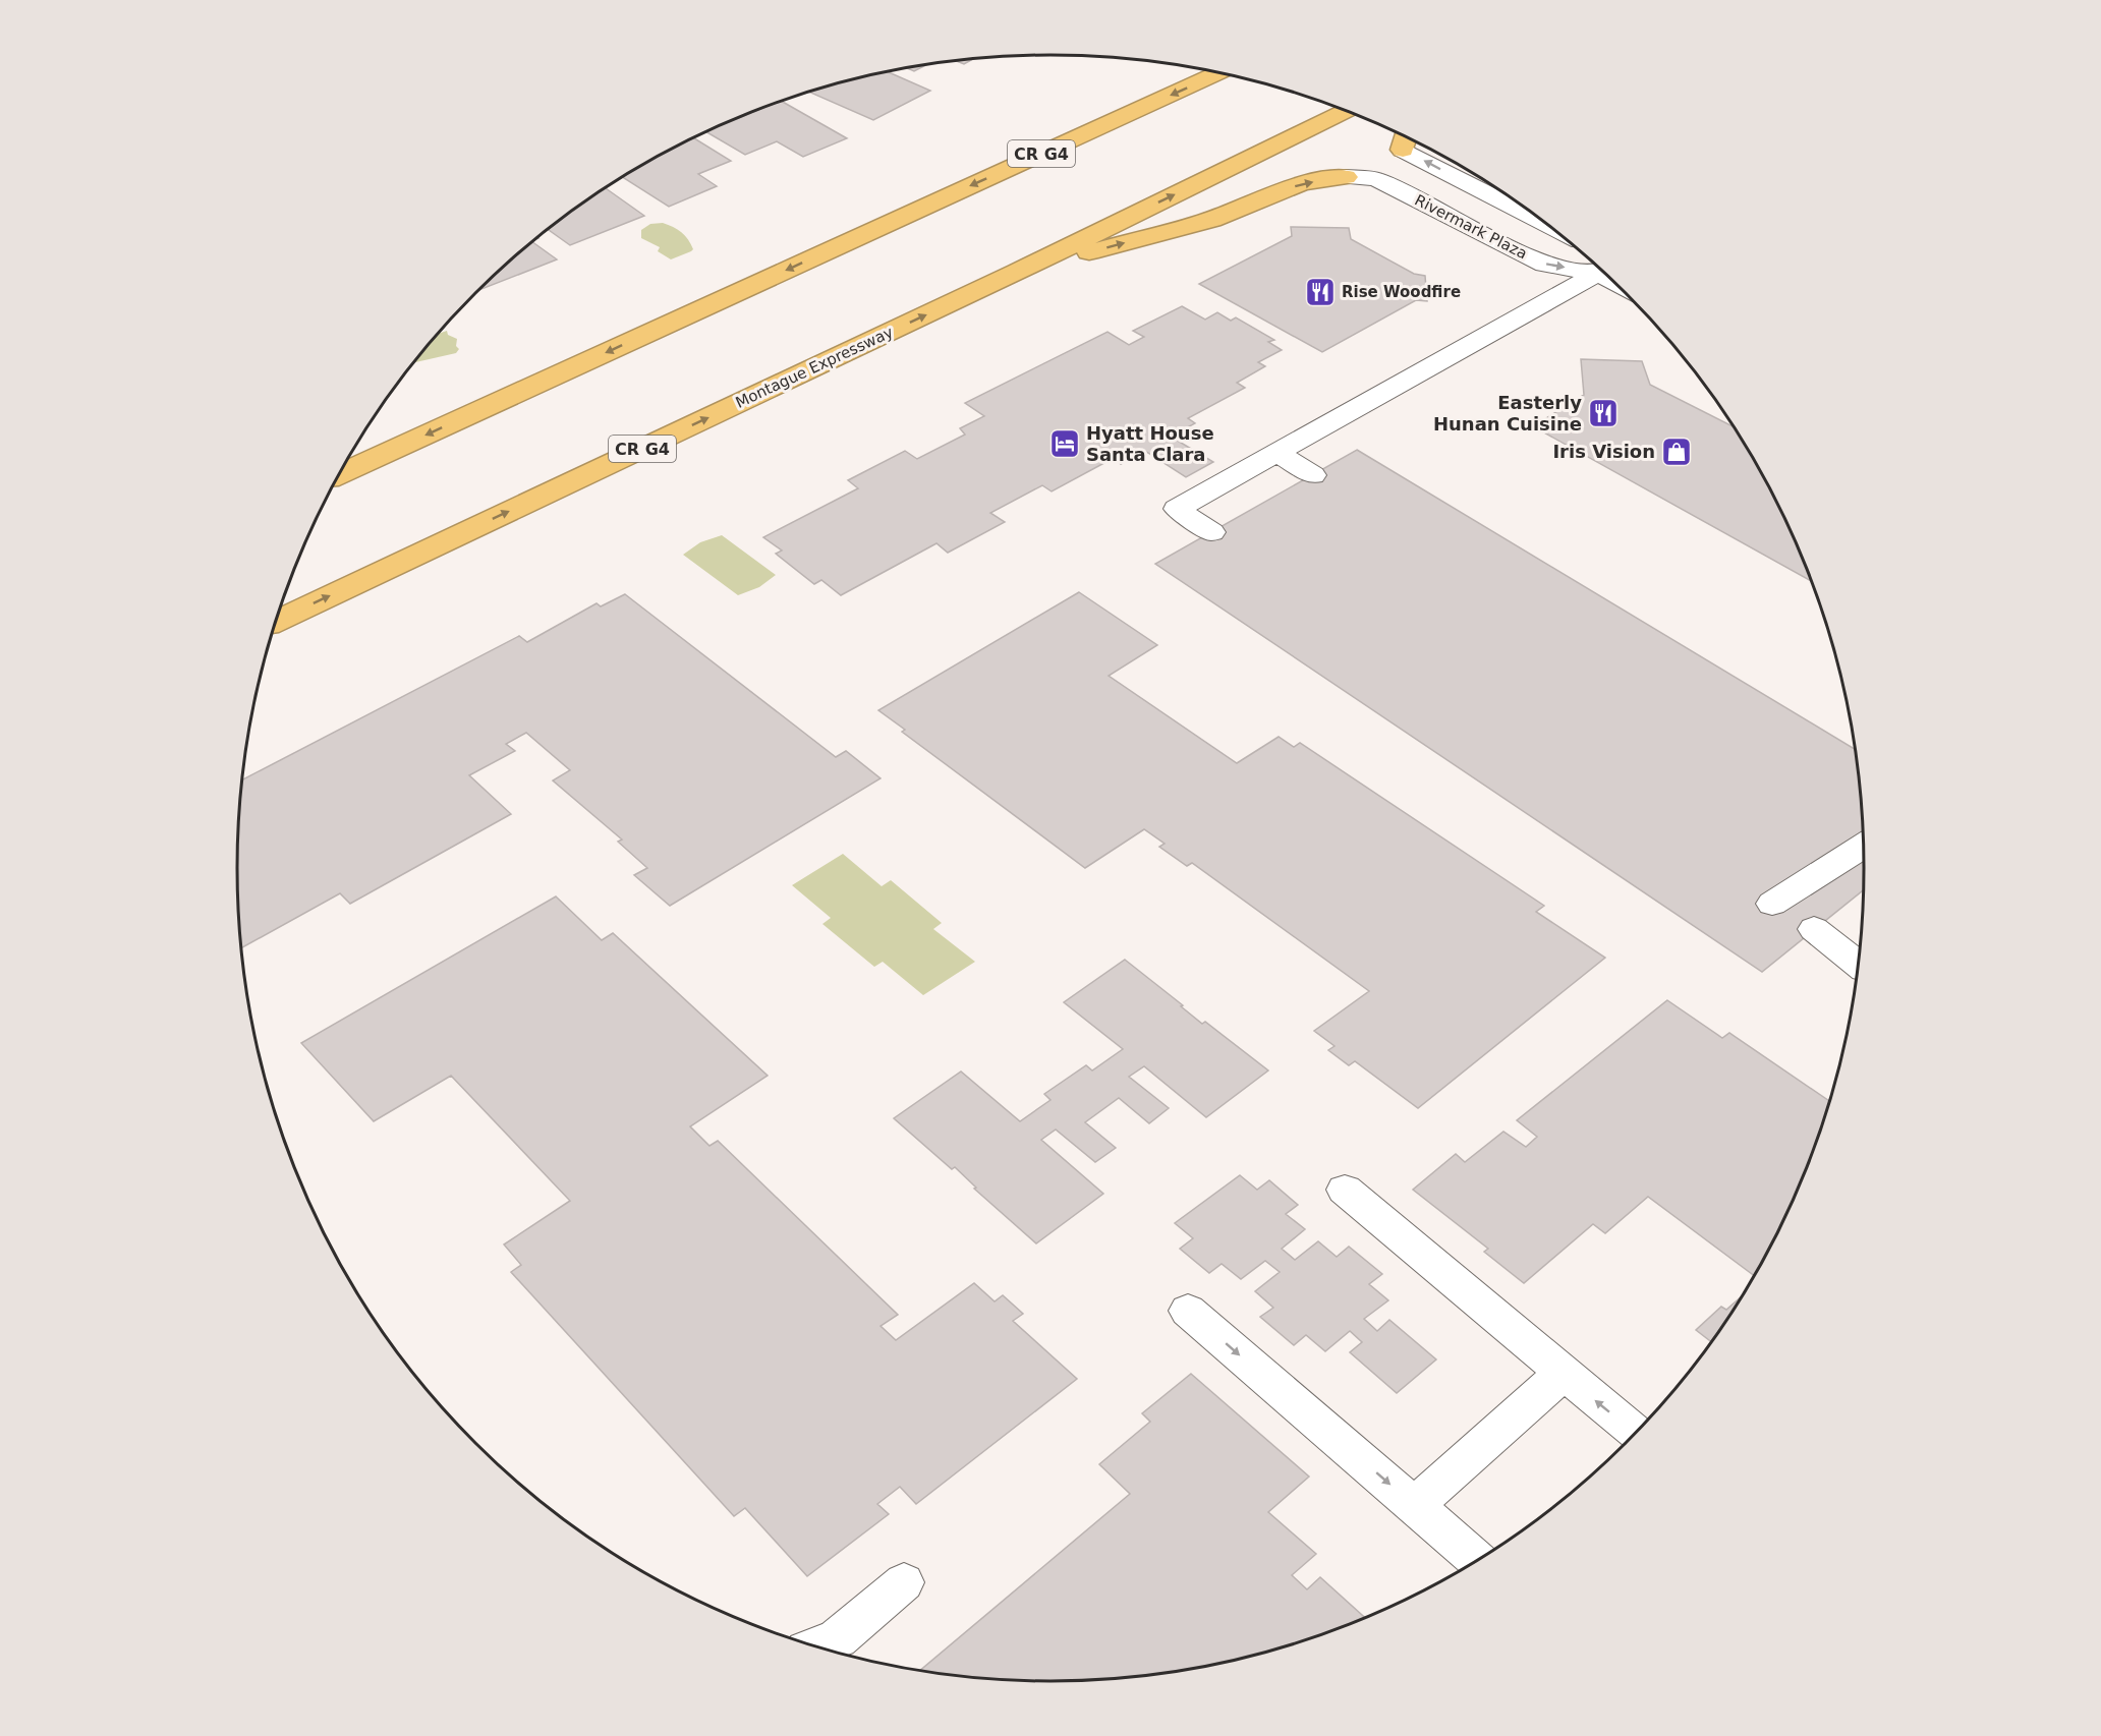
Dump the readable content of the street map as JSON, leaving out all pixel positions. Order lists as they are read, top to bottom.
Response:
{
  "streets": {
    "highway": ["CR G4", "Montague Expressway"],
    "lane": ["Rivermark Plaza"]
  },
  "places": {
    "restaurant": ["Rise Woodfire", "Easterly Hunan Cuisine"],
    "hotel": ["Hyatt House Santa Clara"],
    "shop": ["Iris Vision"]
  }
}
